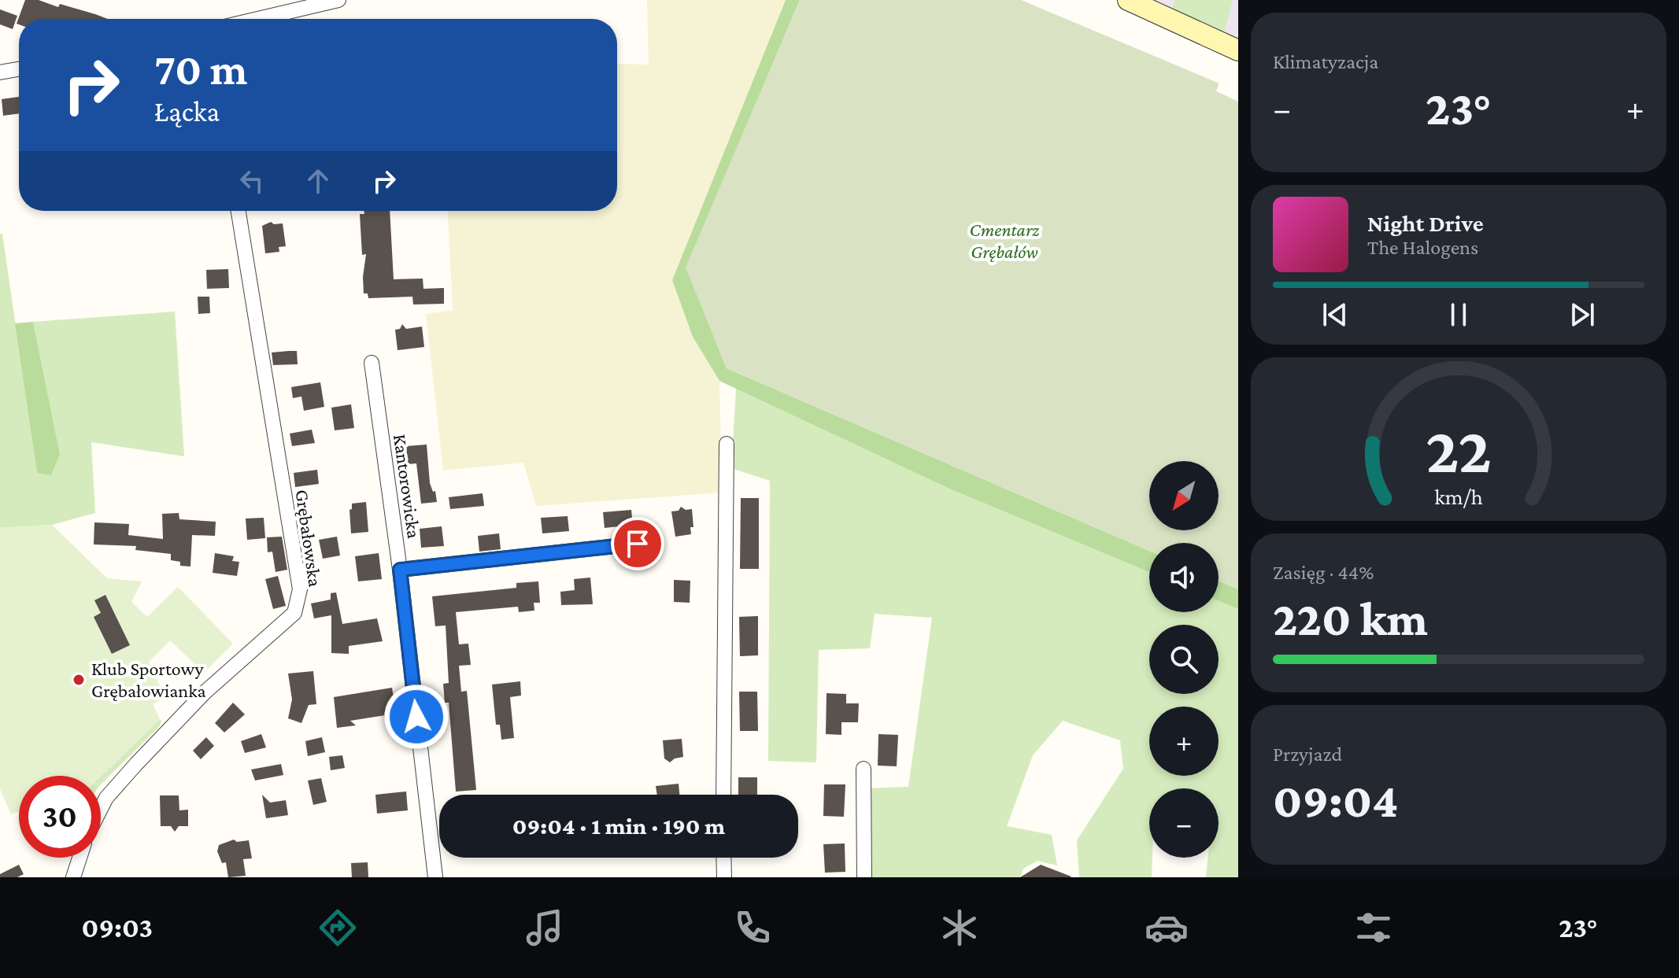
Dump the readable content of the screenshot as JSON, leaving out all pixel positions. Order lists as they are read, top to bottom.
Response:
{
  "streets": {
    "street": ["Kantorowicka", "Grębałowska"]
  },
  "parks": ["Cmentarz Grębałów"],
  "places": ["Klub Sportowy Grębałowianka"],
  "north": "bottom left",
  "page": {
    "tile": [
      "Klimatyzacja",
      ["Zasięg · 44%", "220 km"],
      ["Przyjazd", "09:04"]
    ],
    "turn": ["70 m", "Łącka"],
    "heat": ["−", "23°", "+"],
    "song": ["Night Drive", "The Halogens"],
    "map_buttons": ["+", "−"],
    "limit": "30",
    "trip": "09:04 · 1 min · 190 m",
    "tabs": ["09:03", "23°"],
    "gauge": ["22", "km/h"]
  }
}
